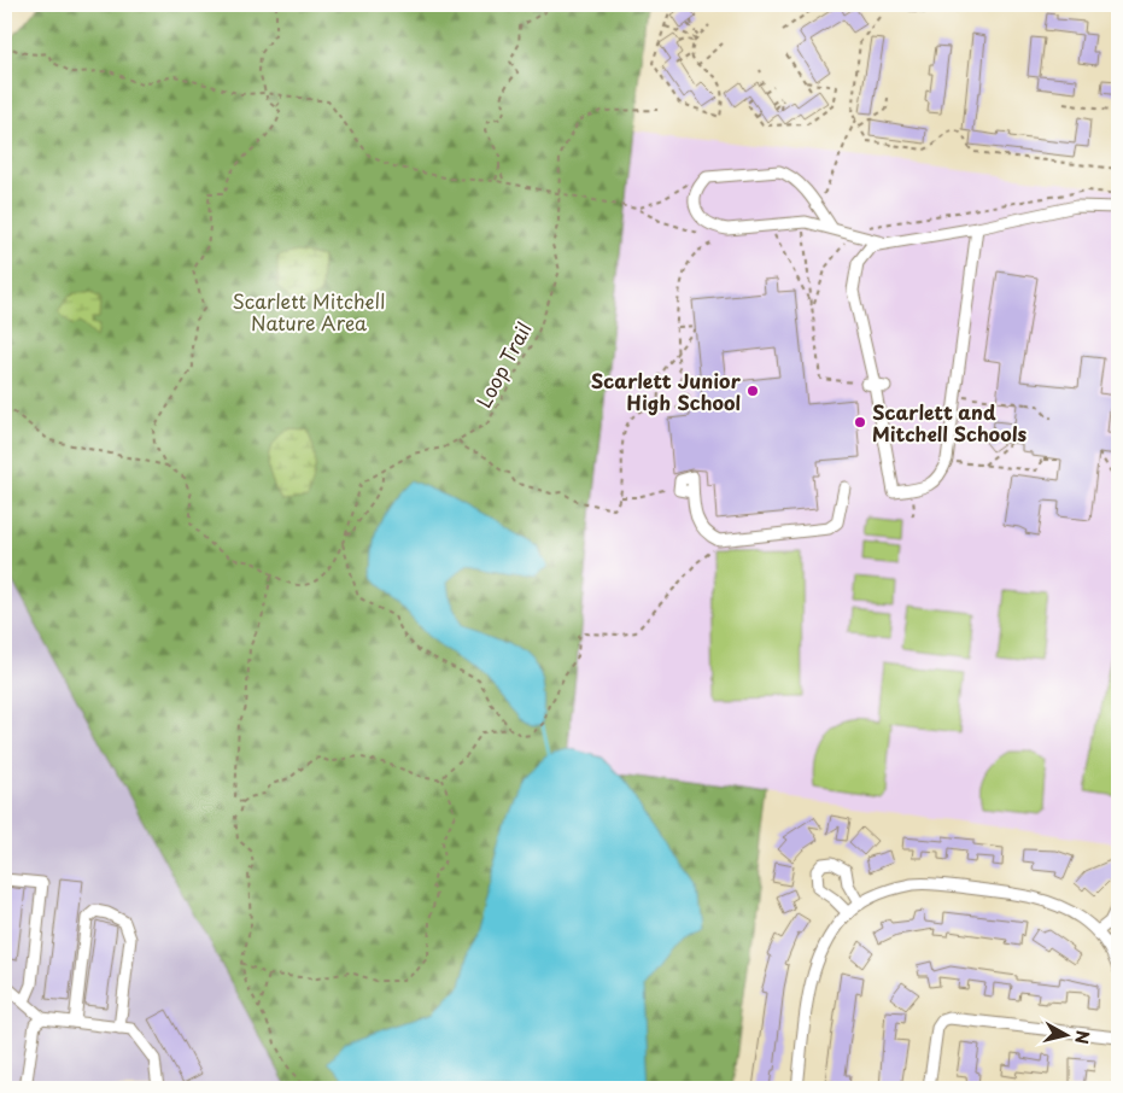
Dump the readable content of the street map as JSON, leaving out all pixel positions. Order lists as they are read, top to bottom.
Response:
{
  "streets": {
    "path": ["Loop Trail"]
  },
  "parks": ["Scarlett Mitchell Nature Area"],
  "places": ["Scarlett Junior High School", "Scarlett and Mitchell Schools"],
  "north": "right"
}
